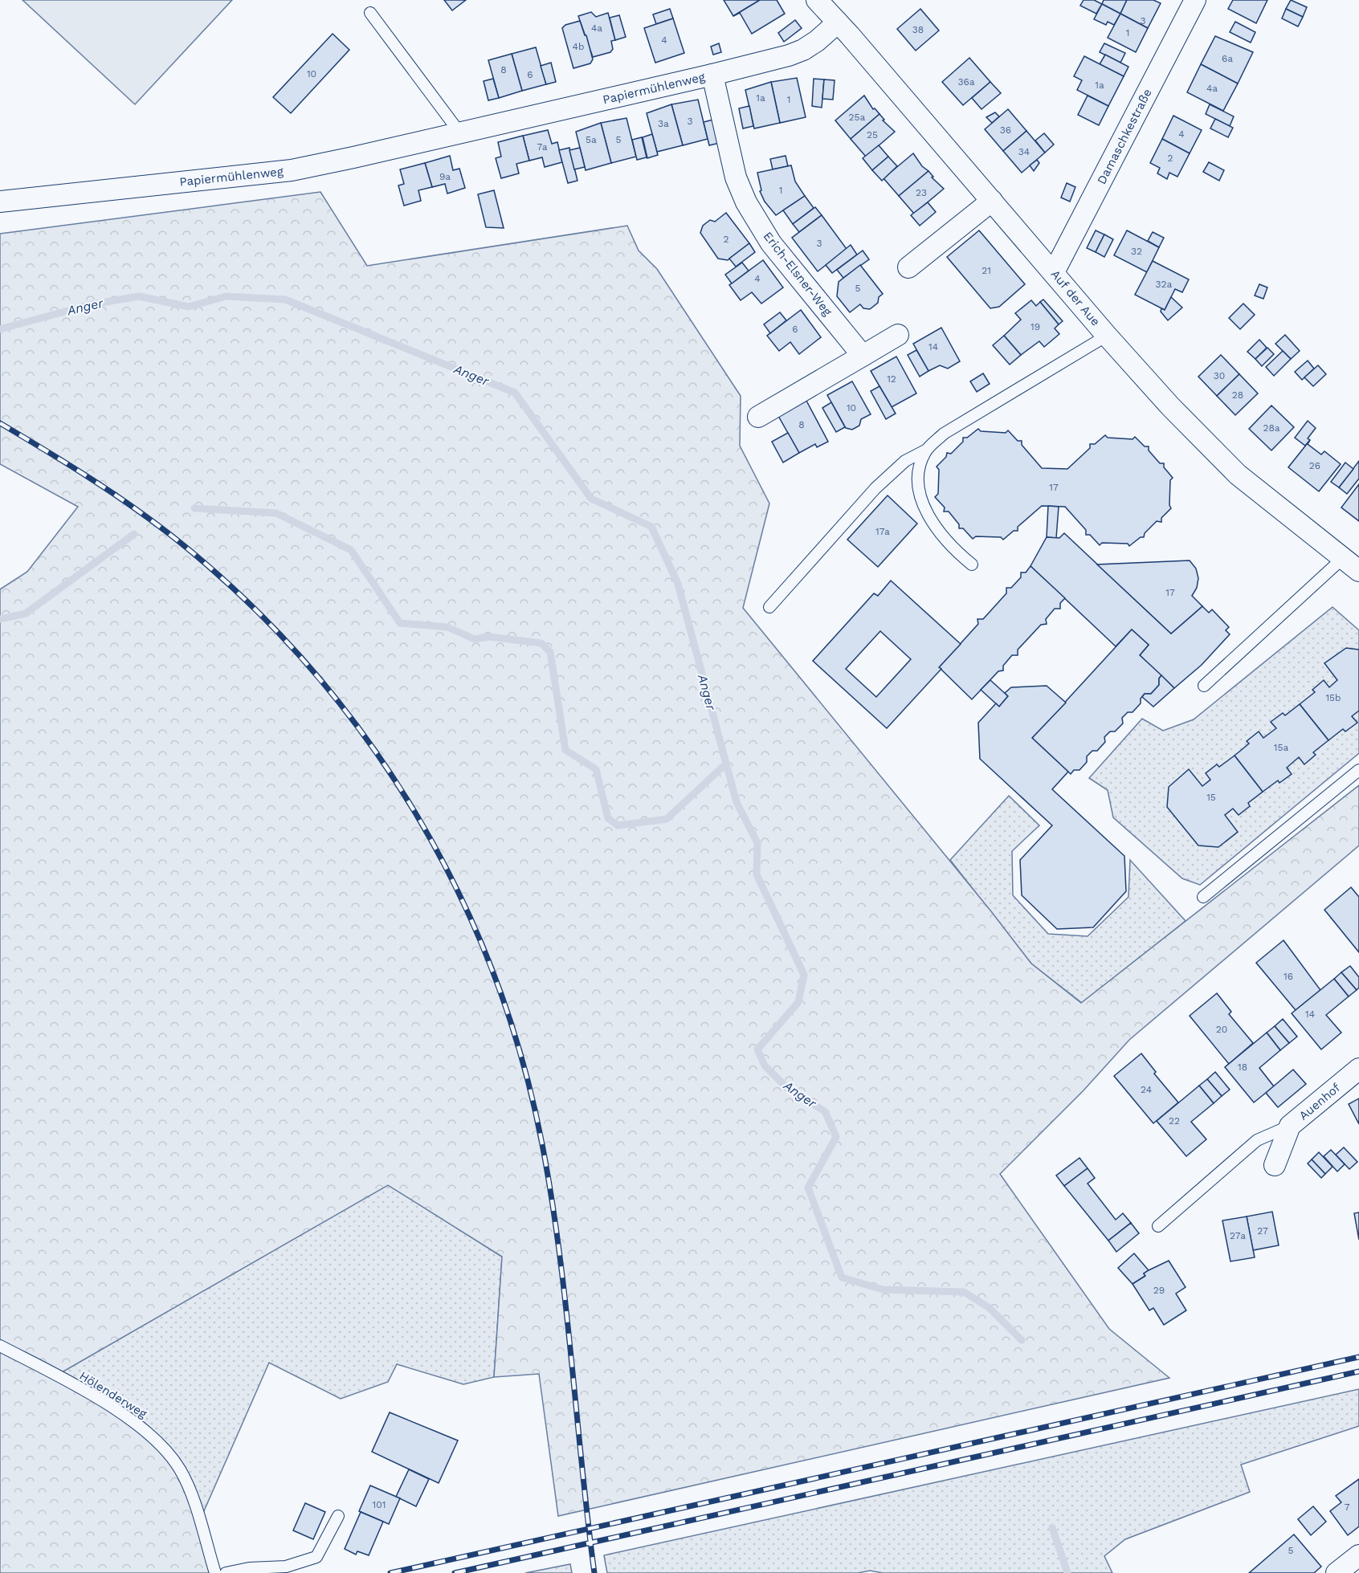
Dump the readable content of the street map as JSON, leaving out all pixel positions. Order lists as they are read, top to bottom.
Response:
{
  "streets": {
    "street": [
      "Papiermühlenweg",
      "Damaschkestraße",
      "Erich-Elsner-Weg",
      "Auf der Aue",
      "Auenhof"
    ],
    "lane": ["Hölenderweg"]
  },
  "crossings": [
    ["Papiermühlenweg", "Erich-Elsner-Weg"],
    ["Papiermühlenweg", "Auf der Aue"],
    ["Damaschkestraße", "Auf der Aue"]
  ],
  "water": ["Anger"],
  "house_numbers": [
    "3",
    "4a",
    "38",
    "1",
    "4",
    "4b",
    "6a",
    "8",
    "10",
    "6",
    "36a",
    "1a",
    "4a",
    "1a",
    "1",
    "25a",
    "3",
    "3a",
    "36",
    "4",
    "25",
    "5a",
    "5",
    "7a",
    "34",
    "2",
    "9a",
    "1",
    "23",
    "2",
    "3",
    "32",
    "21",
    "4",
    "32a",
    "5",
    "19",
    "6",
    "14",
    "30",
    "12",
    "28",
    "10",
    "8",
    "28a",
    "26",
    "17",
    "17a",
    "17",
    "15b",
    "15a",
    "15",
    "16",
    "14",
    "20",
    "18",
    "24",
    "22",
    "27",
    "27a",
    "29",
    "101",
    "7",
    "5"
  ]
}
